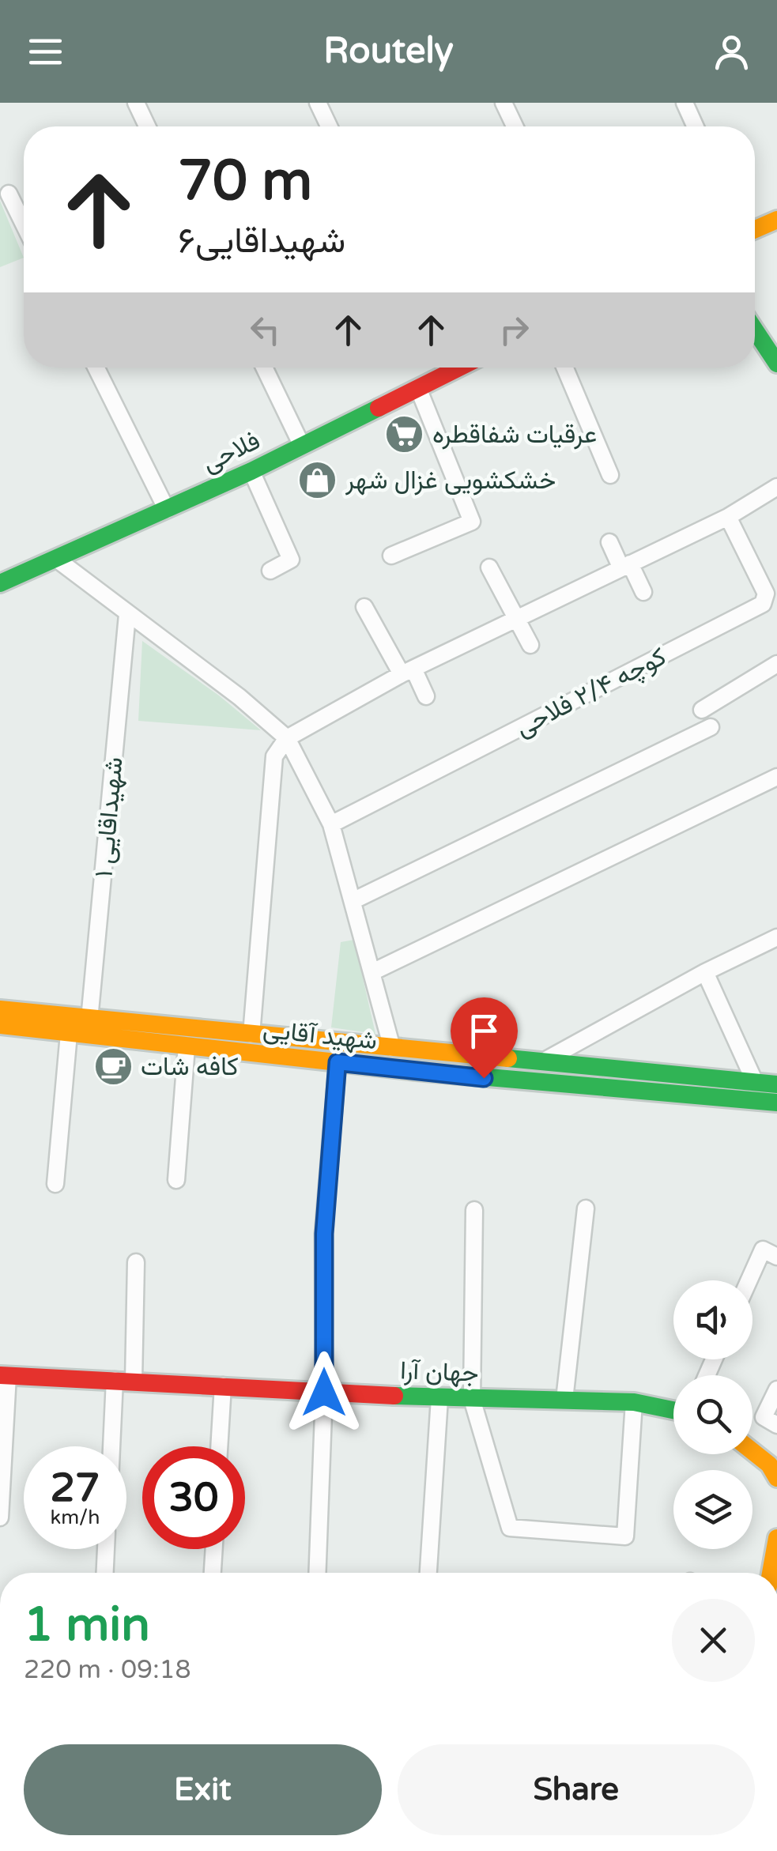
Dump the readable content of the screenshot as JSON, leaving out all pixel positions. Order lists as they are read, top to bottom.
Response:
{
  "streets": {
    "main road": ["فلاحی", "شهید آقایی", "جهان آرا"],
    "street": ["کوچه ۲/۴ فلاحی", "۱ شهیداقایی"]
  },
  "crossings": [
    ["۱ شهیداقایی", "شهید آقایی"]
  ],
  "places": {
    "supermarket": ["عرقیات شفاقطره"],
    "shop": ["خشکشویی غزال شهر"],
    "cafe": ["کافه شات"]
  },
  "page": {
    "header": "Routely",
    "turn": ["70 m", "شهیداقایی۶"],
    "speed": "27 km/h",
    "limit": "30",
    "heading": ["1 min", "220 m · 09:18"],
    "buttons": ["Exit", "Share"]
  }
}
